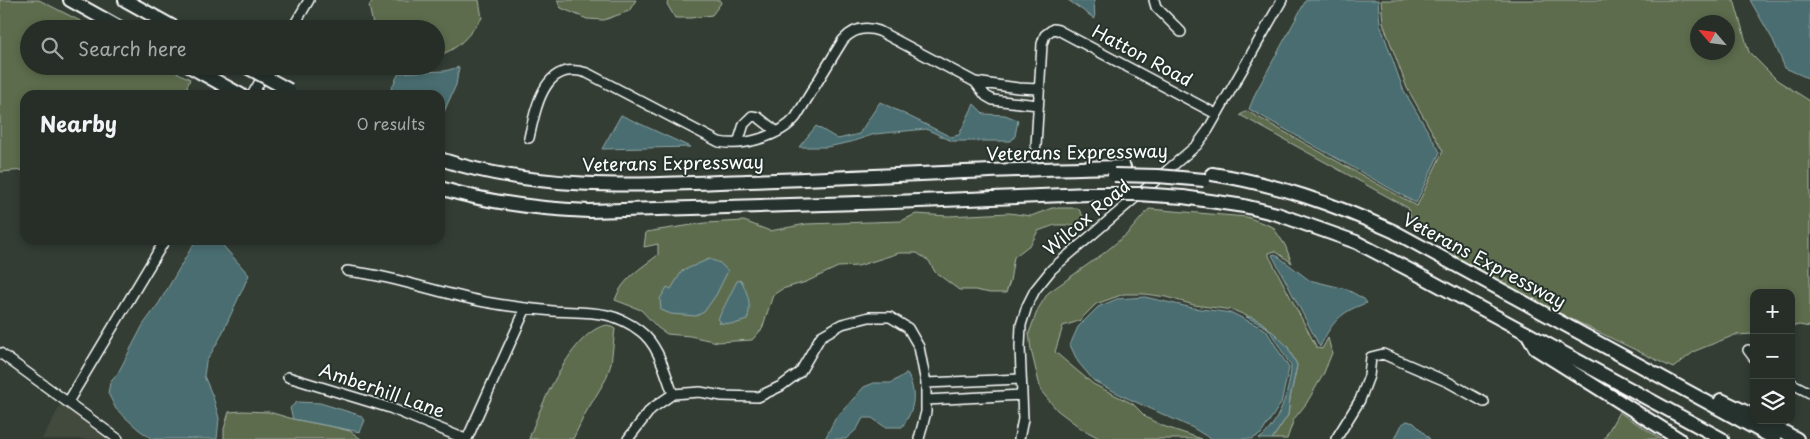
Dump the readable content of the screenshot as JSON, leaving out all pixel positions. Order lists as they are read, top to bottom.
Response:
{
  "streets": {
    "highway": ["Veterans Expressway"],
    "street": ["Hatton Road", "Wilcox Road", "Amberhill Lane"]
  },
  "crossings": [
    ["Hatton Road", "Wilcox Road"]
  ],
  "north": "top left",
  "page": {
    "search": "Search here",
    "heading": ["Nearby", "0 results"],
    "map_buttons": ["+", "−"]
  }
}
